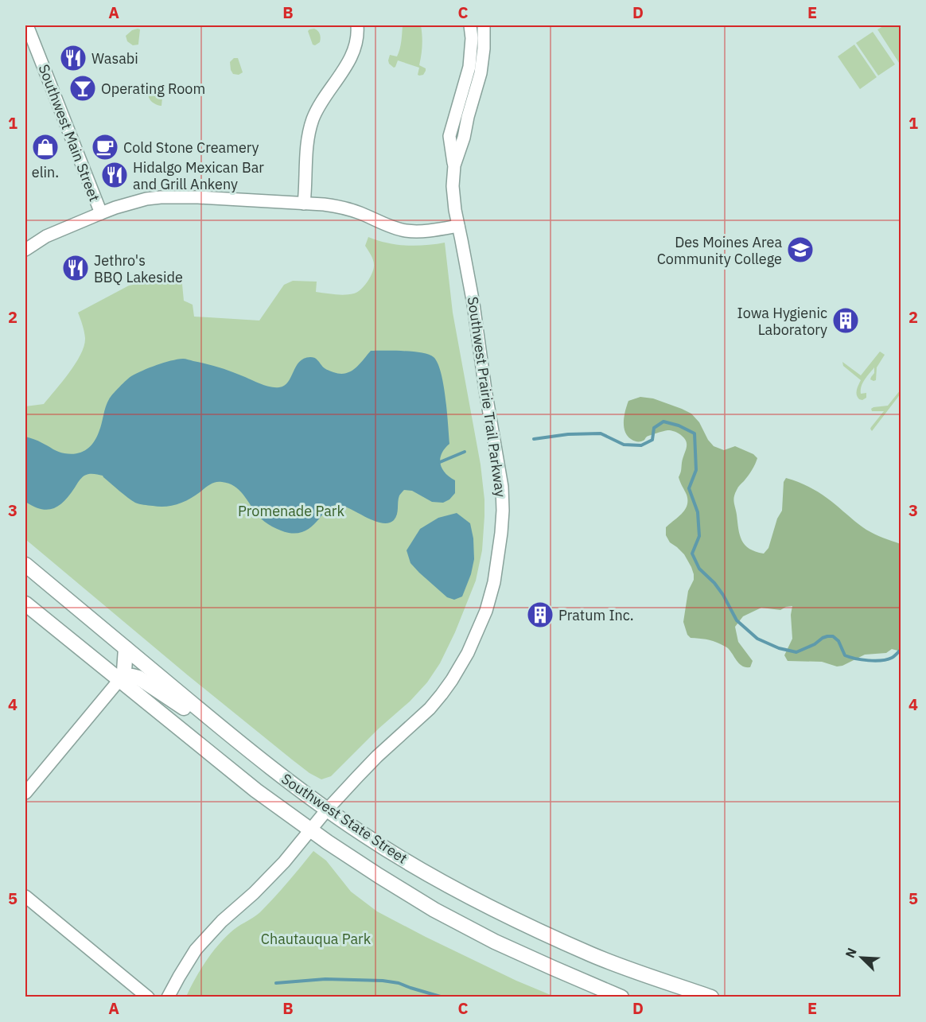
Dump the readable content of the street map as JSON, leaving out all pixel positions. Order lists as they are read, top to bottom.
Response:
{
  "streets": {
    "main road": ["Southwest State Street"],
    "street": ["Southwest Main Street", "Southwest Prairie Trail Parkway"]
  },
  "crossings": [
    ["Southwest Prairie Trail Parkway", "Southwest State Street"]
  ],
  "parks": ["Promenade Park", "Chautauqua Park"],
  "places": {
    "restaurant": ["Wasabi", "Hidalgo Mexican Bar and Grill Ankeny", "Jethro's BBQ Lakeside"],
    "bar": ["Operating Room"],
    "shop": ["elin."],
    "cafe": ["Cold Stone Creamery"],
    "school or university": ["Des Moines Area Community College"],
    "building": ["Iowa Hygienic Laboratory", "Pratum Inc."]
  },
  "north": "top left",
  "grid": {
    "columns": [
      "A",
      "B",
      "C",
      "D",
      "E"
    ],
    "rows": [
      "1",
      "2",
      "3",
      "4",
      "5"
    ]
  }
}
